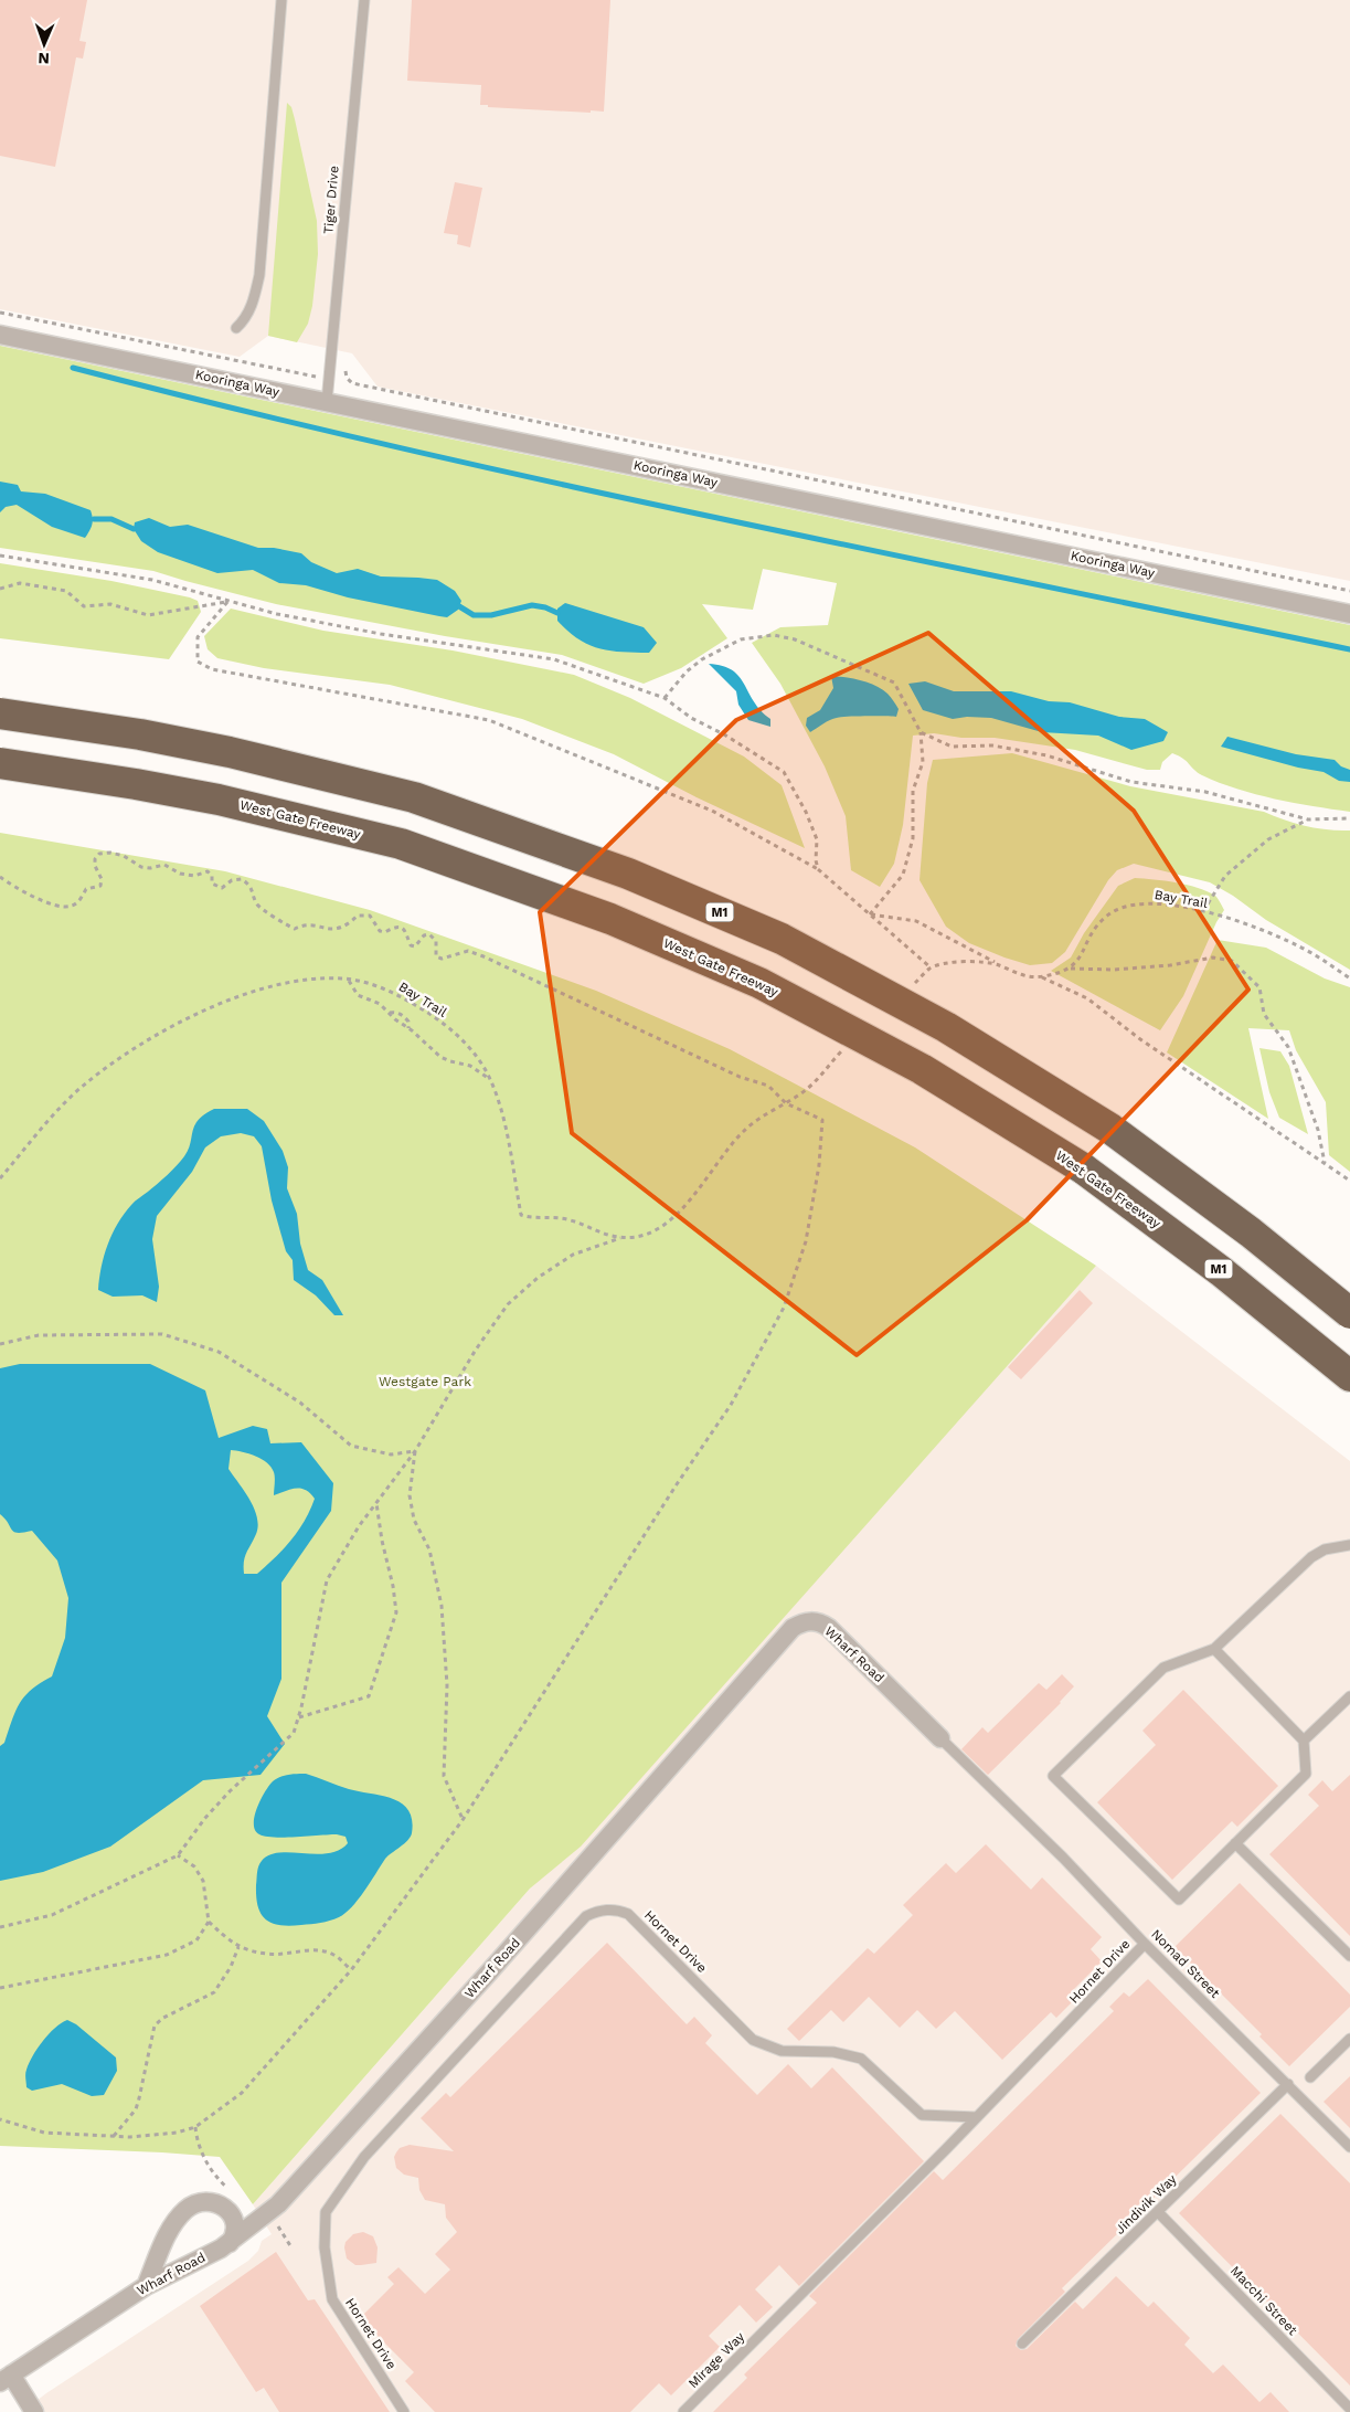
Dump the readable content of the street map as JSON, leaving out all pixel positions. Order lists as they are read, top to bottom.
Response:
{
  "streets": {
    "highway": ["West Gate Freeway", "M1"],
    "street": ["Kooringa Way", "Wharf Road"],
    "lane": [
      "Tiger Drive",
      "Hornet Drive",
      "Nomad Street",
      "Jindivik Way",
      "Macchi Street",
      "Mirage Way"
    ],
    "path": ["Bay Trail"]
  },
  "crossings": [
    ["Tiger Drive", "Kooringa Way"],
    ["Wharf Road", "Nomad Street"],
    ["Hornet Drive", "Nomad Street"],
    ["Hornet Drive", "Mirage Way"],
    ["Nomad Street", "Jindivik Way"],
    ["Jindivik Way", "Macchi Street"]
  ],
  "parks": ["Westgate Park"],
  "north": "bottom"
}
